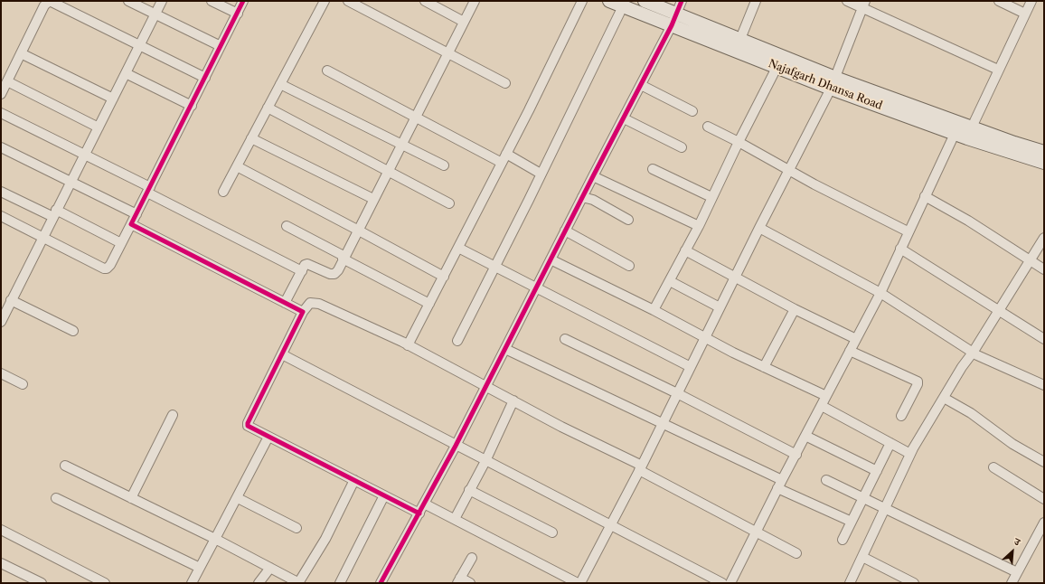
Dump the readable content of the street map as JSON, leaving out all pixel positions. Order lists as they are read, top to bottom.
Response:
{
  "streets": {
    "main road": ["Najafgarh Dhansa Road"]
  },
  "north": "top right"
}
